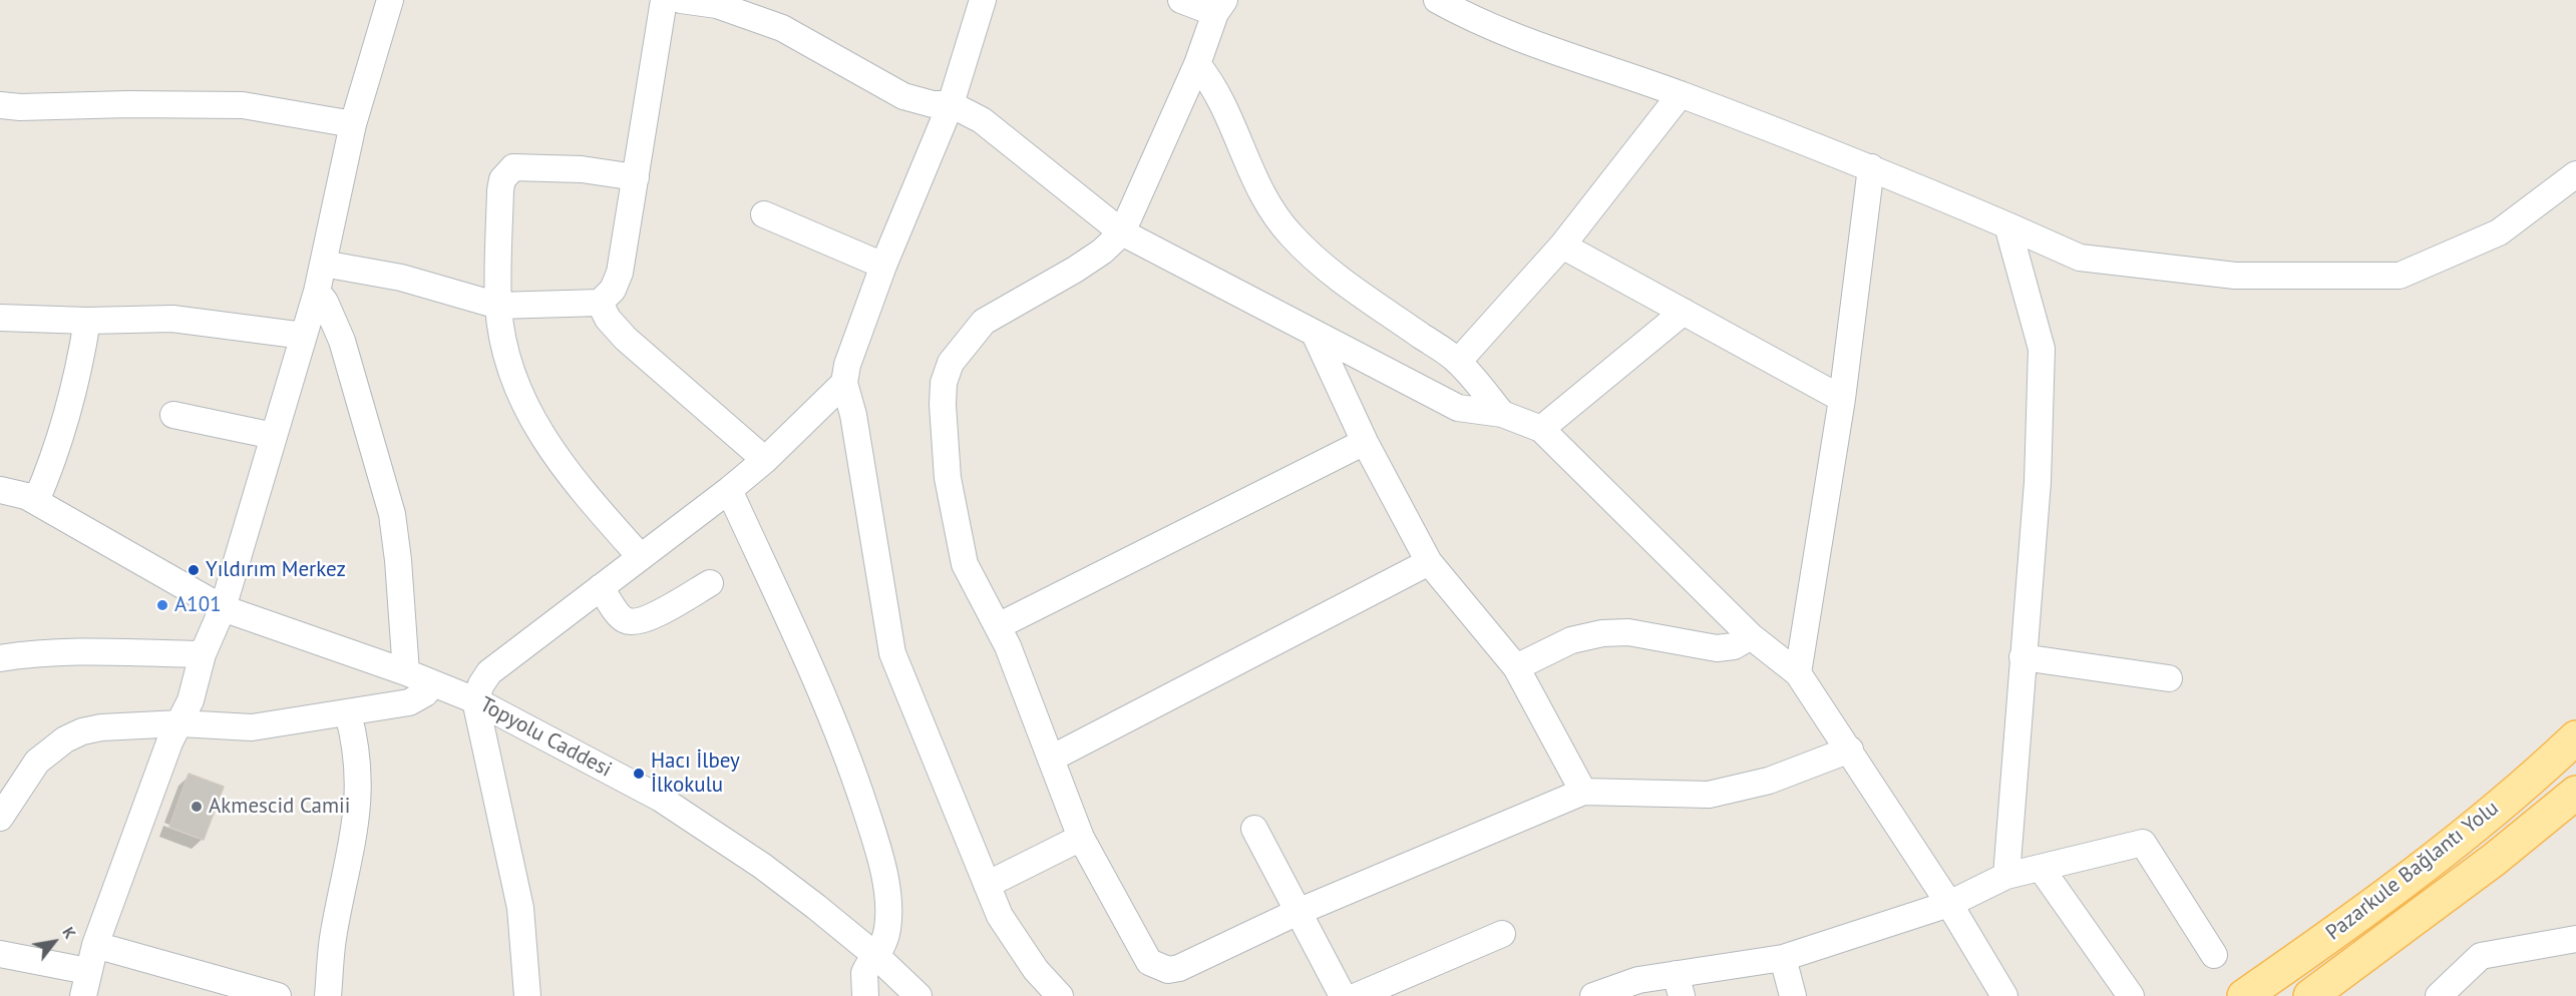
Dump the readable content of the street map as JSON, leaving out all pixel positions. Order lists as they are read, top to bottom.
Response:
{
  "streets": {
    "main road": ["Pazarkule Bağlantı Yolu"],
    "street": ["Topyolu Caddesi"]
  },
  "places": [
    "Yıldırım Merkez",
    "A101",
    "Hacı İlbey İlkokulu",
    "Akmescid Camii"
  ],
  "north": "top right"
}
